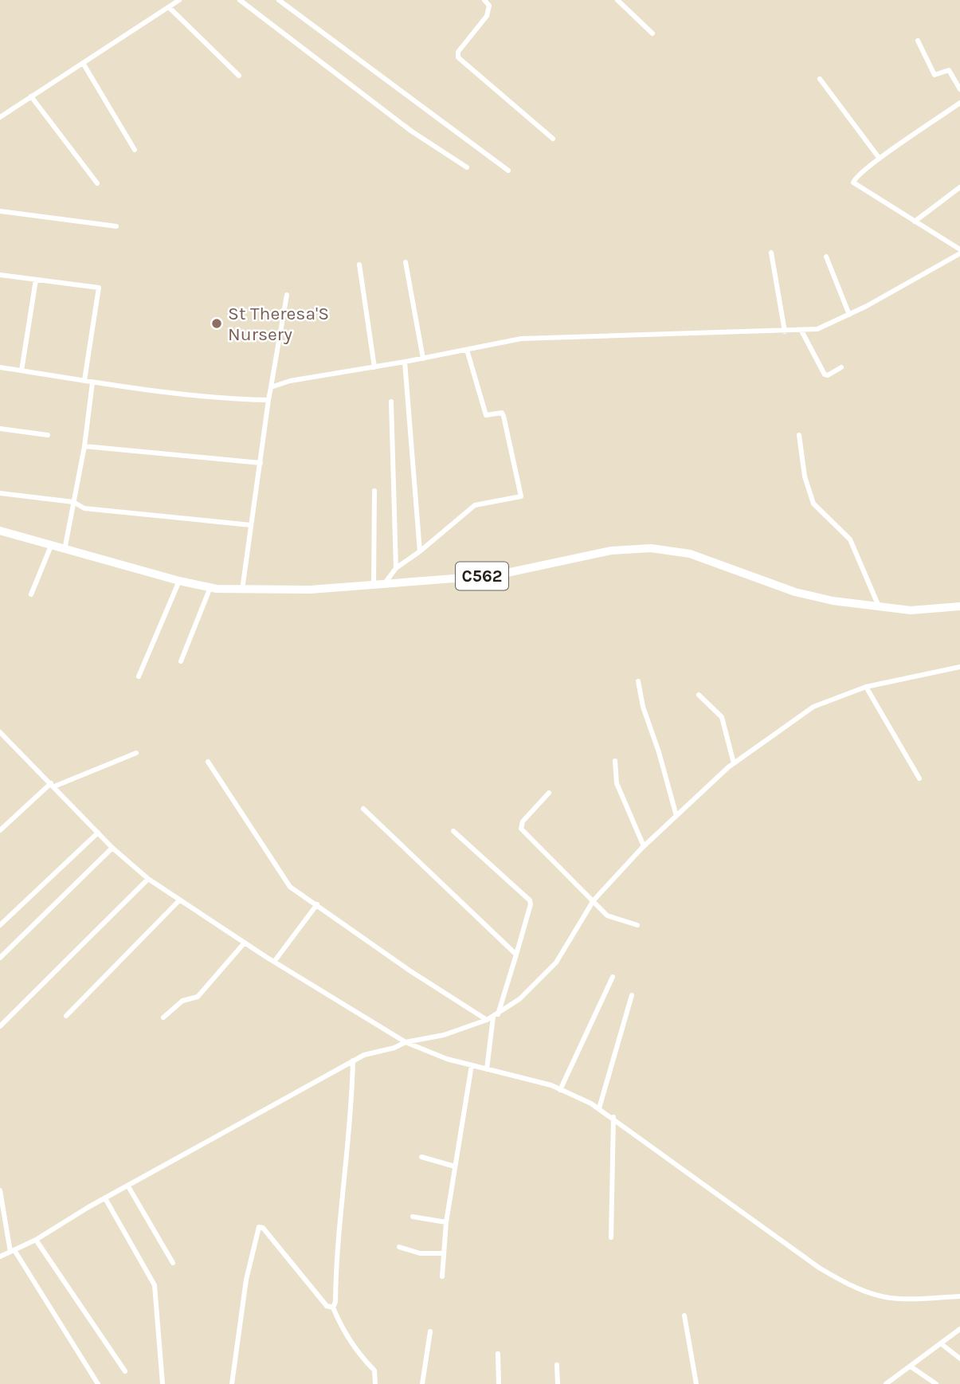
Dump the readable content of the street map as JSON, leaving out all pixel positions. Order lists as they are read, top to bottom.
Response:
{
  "streets": {
    "main road": ["C562"]
  },
  "places": ["St Theresa'S Nursery"]
}
